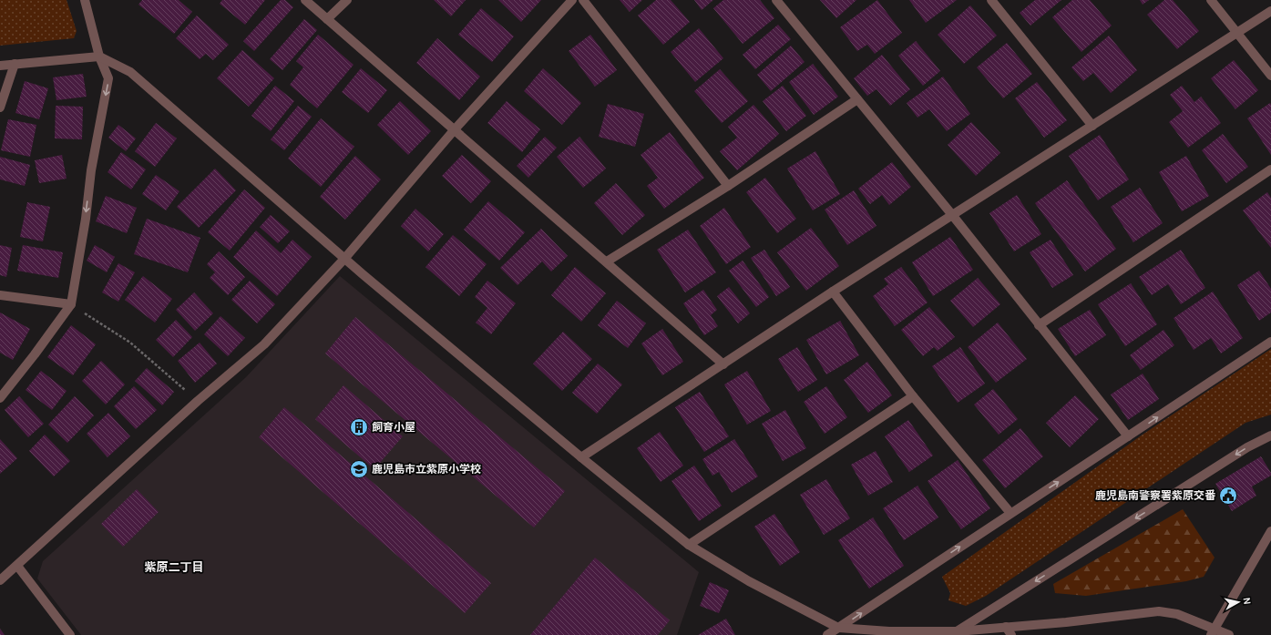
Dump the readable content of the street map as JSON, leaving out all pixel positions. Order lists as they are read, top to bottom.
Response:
{
  "districts": ["紫原二丁目"],
  "places": {
    "building": ["飼育小屋"],
    "school or university": ["鹿児島市立紫原小学校"],
    "public building": ["鹿児島南警察署紫原交番"]
  },
  "north": "right"
}
